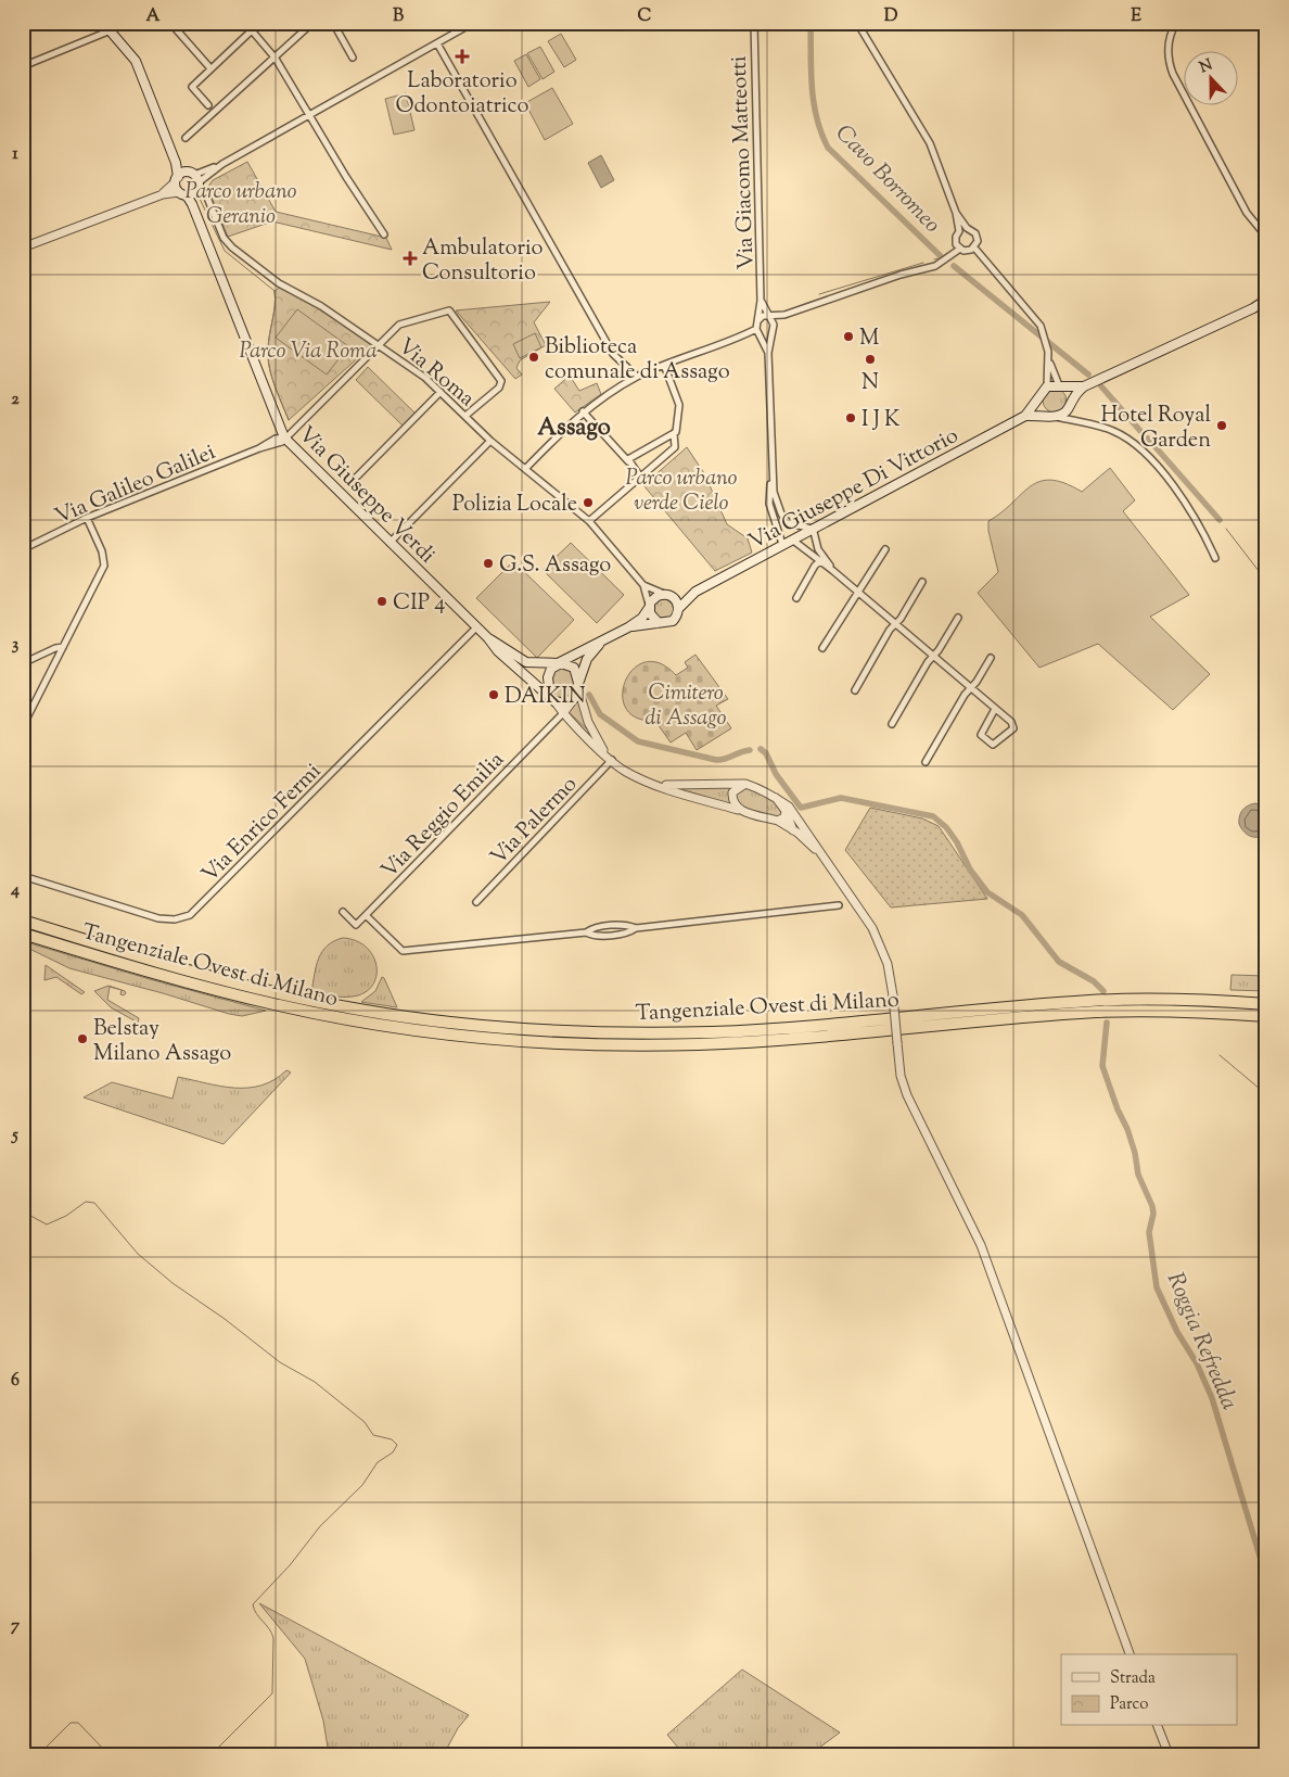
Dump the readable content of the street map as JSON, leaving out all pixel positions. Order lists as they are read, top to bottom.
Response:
{
  "streets": {
    "highway": ["Tangenziale Ovest di Milano"],
    "main road": ["Via Giuseppe Di Vittorio", "Via Giuseppe Verdi"],
    "street": [
      "Via Giacomo Matteotti",
      "Via Roma",
      "Via Galileo Galilei",
      "Via Reggio Emilia",
      "Via Palermo",
      "Via Enrico Fermi"
    ]
  },
  "crossings": [
    ["Via Roma", "Via Giuseppe Di Vittorio"],
    ["Via Roma", "Via Giuseppe Verdi"],
    ["Via Galileo Galilei", "Via Giuseppe Verdi"],
    ["Via Giuseppe Verdi", "Via Enrico Fermi"]
  ],
  "districts": ["Assago"],
  "water": ["Cavo Borromeo", "Roggia Refredda"],
  "parks": [
    "Parco urbano Geranio",
    "Parco Via Roma",
    "Parco urbano verde Cielo",
    "Cimitero di Assago"
  ],
  "places": {
    "health": ["Laboratorio Odontoiatrico", "Ambulatorio Consultorio"],
    "other": [
      "M",
      "Biblioteca comunale di Assago",
      "N",
      "I J K",
      "Hotel Royal Garden",
      "Polizia Locale",
      "G.S. Assago",
      "CIP 4",
      "DAIKIN",
      "Belstay Milano Assago"
    ]
  },
  "legend": ["Strada", "Parco"],
  "north": "top",
  "grid": {
    "columns": [
      "A",
      "B",
      "C",
      "D",
      "E"
    ],
    "rows": [
      "1",
      "2",
      "3",
      "4",
      "5",
      "6",
      "7"
    ]
  }
}
